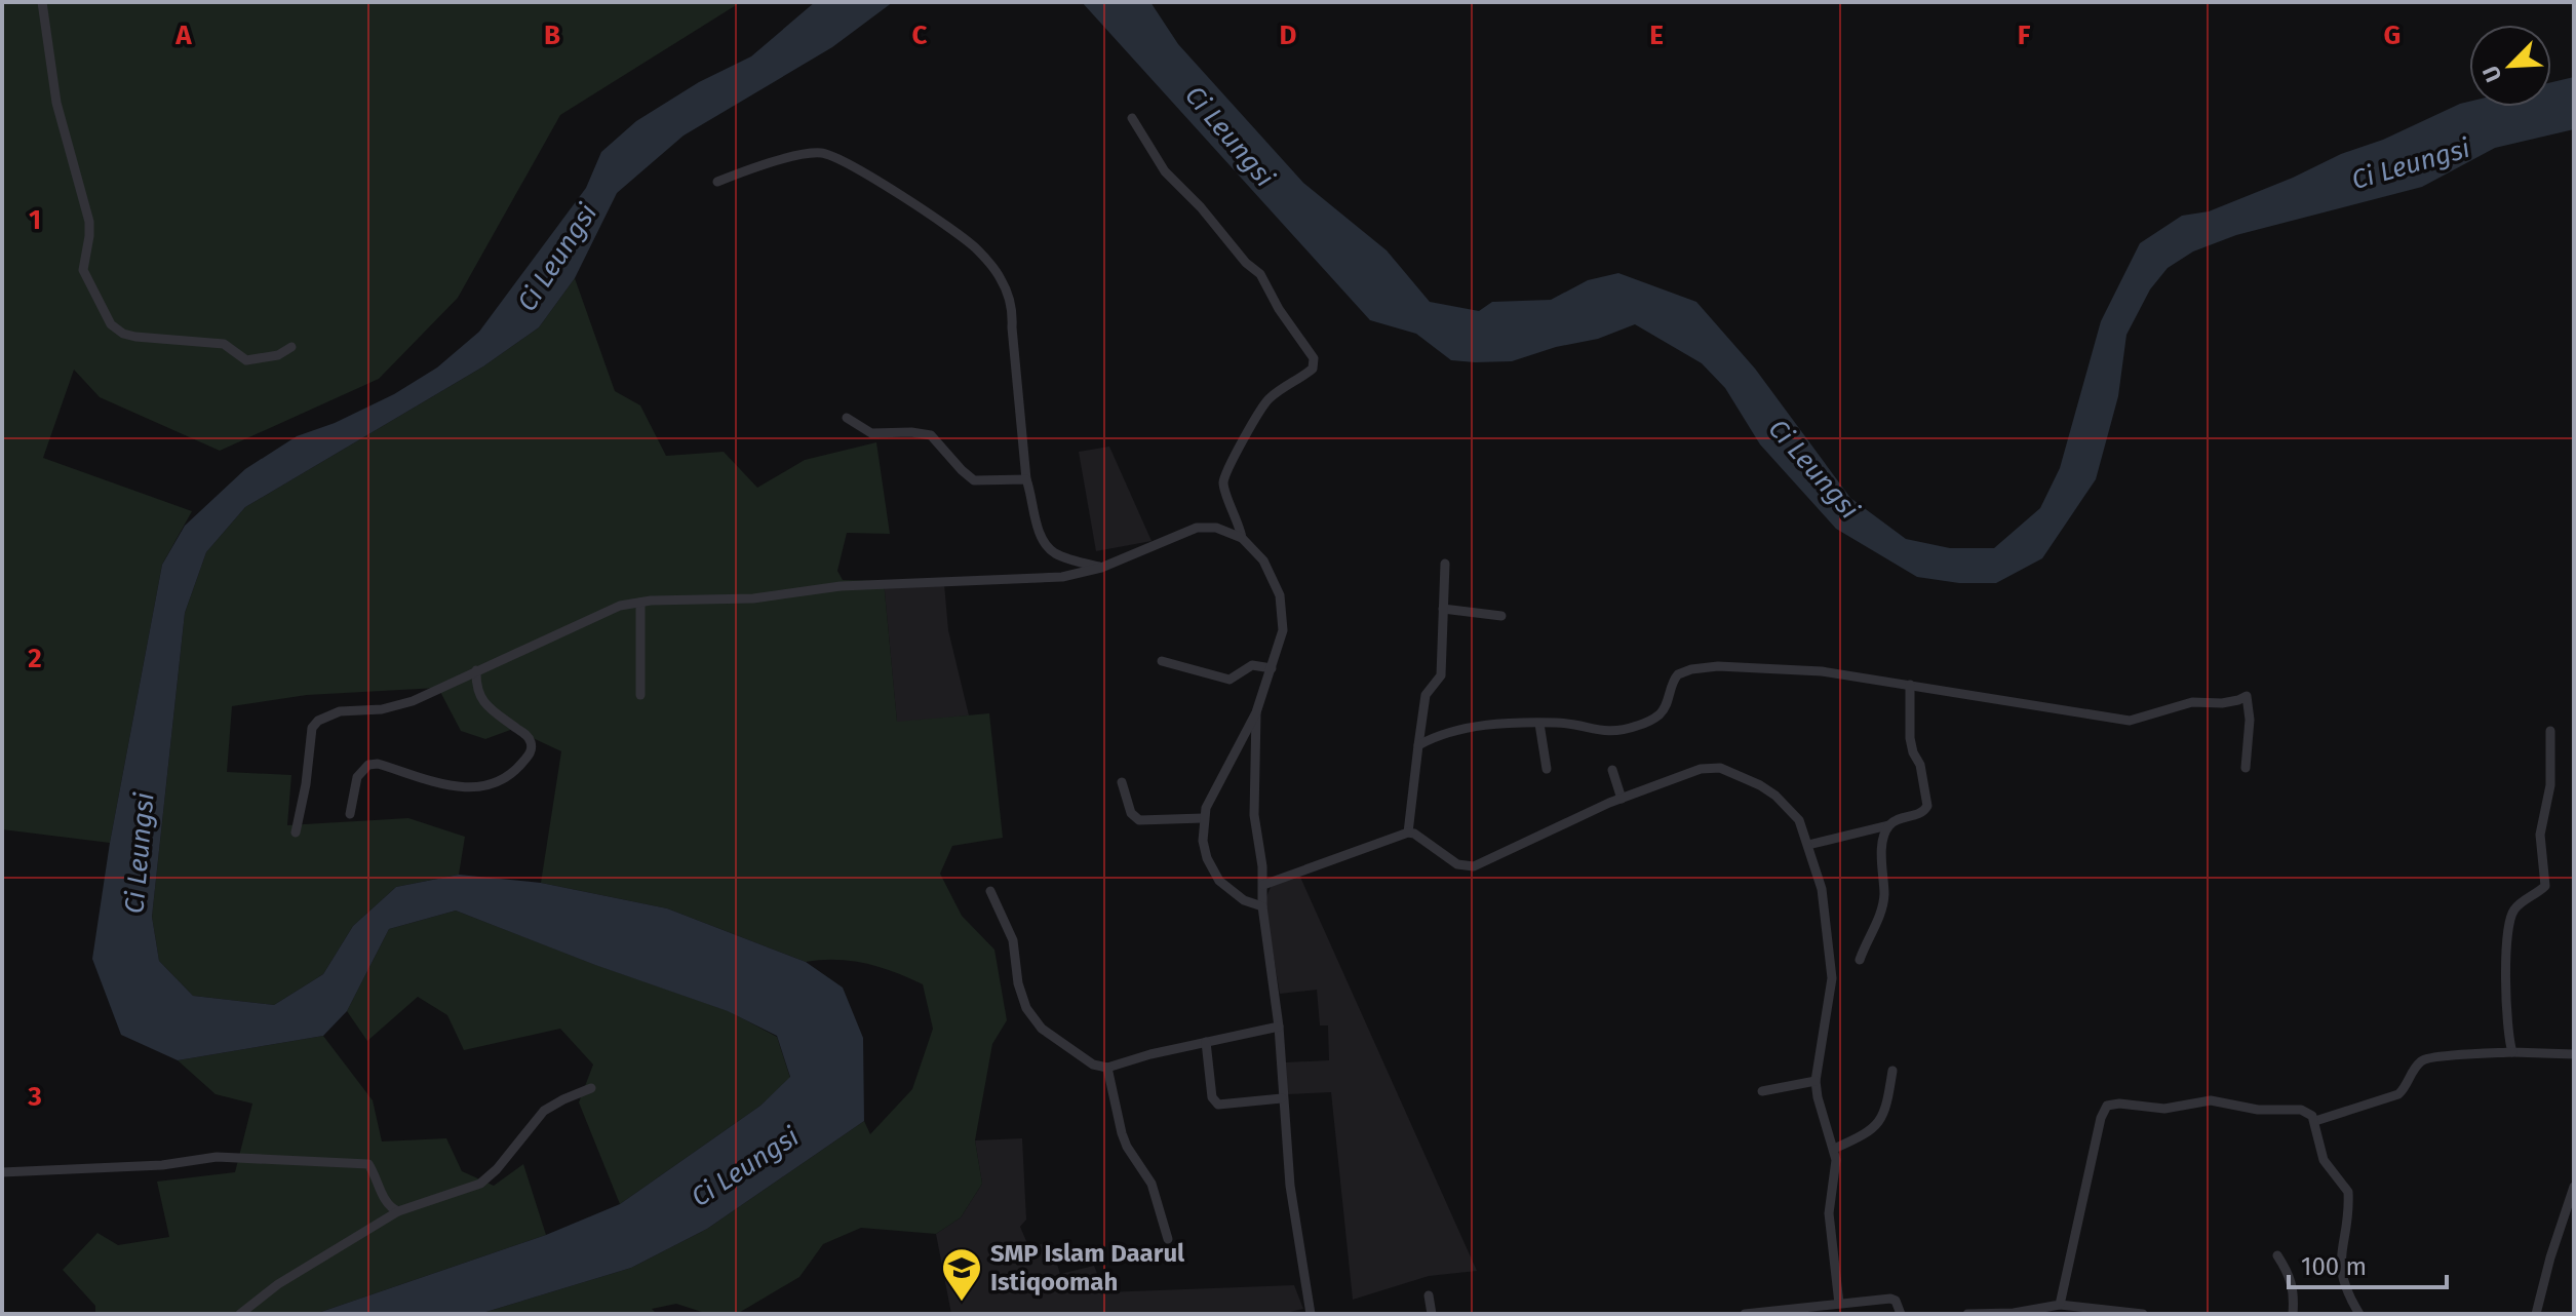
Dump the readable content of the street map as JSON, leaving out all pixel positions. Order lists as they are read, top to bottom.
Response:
{
  "water": ["Ci Leungsi"],
  "places": {
    "school or university": ["SMP Islam Daarul Istiqoomah"]
  },
  "scale_bar": "100 m",
  "north": "bottom left",
  "grid": {
    "columns": [
      "A",
      "B",
      "C",
      "D",
      "E",
      "F",
      "G"
    ],
    "rows": ["1", "2", "3"]
  }
}
